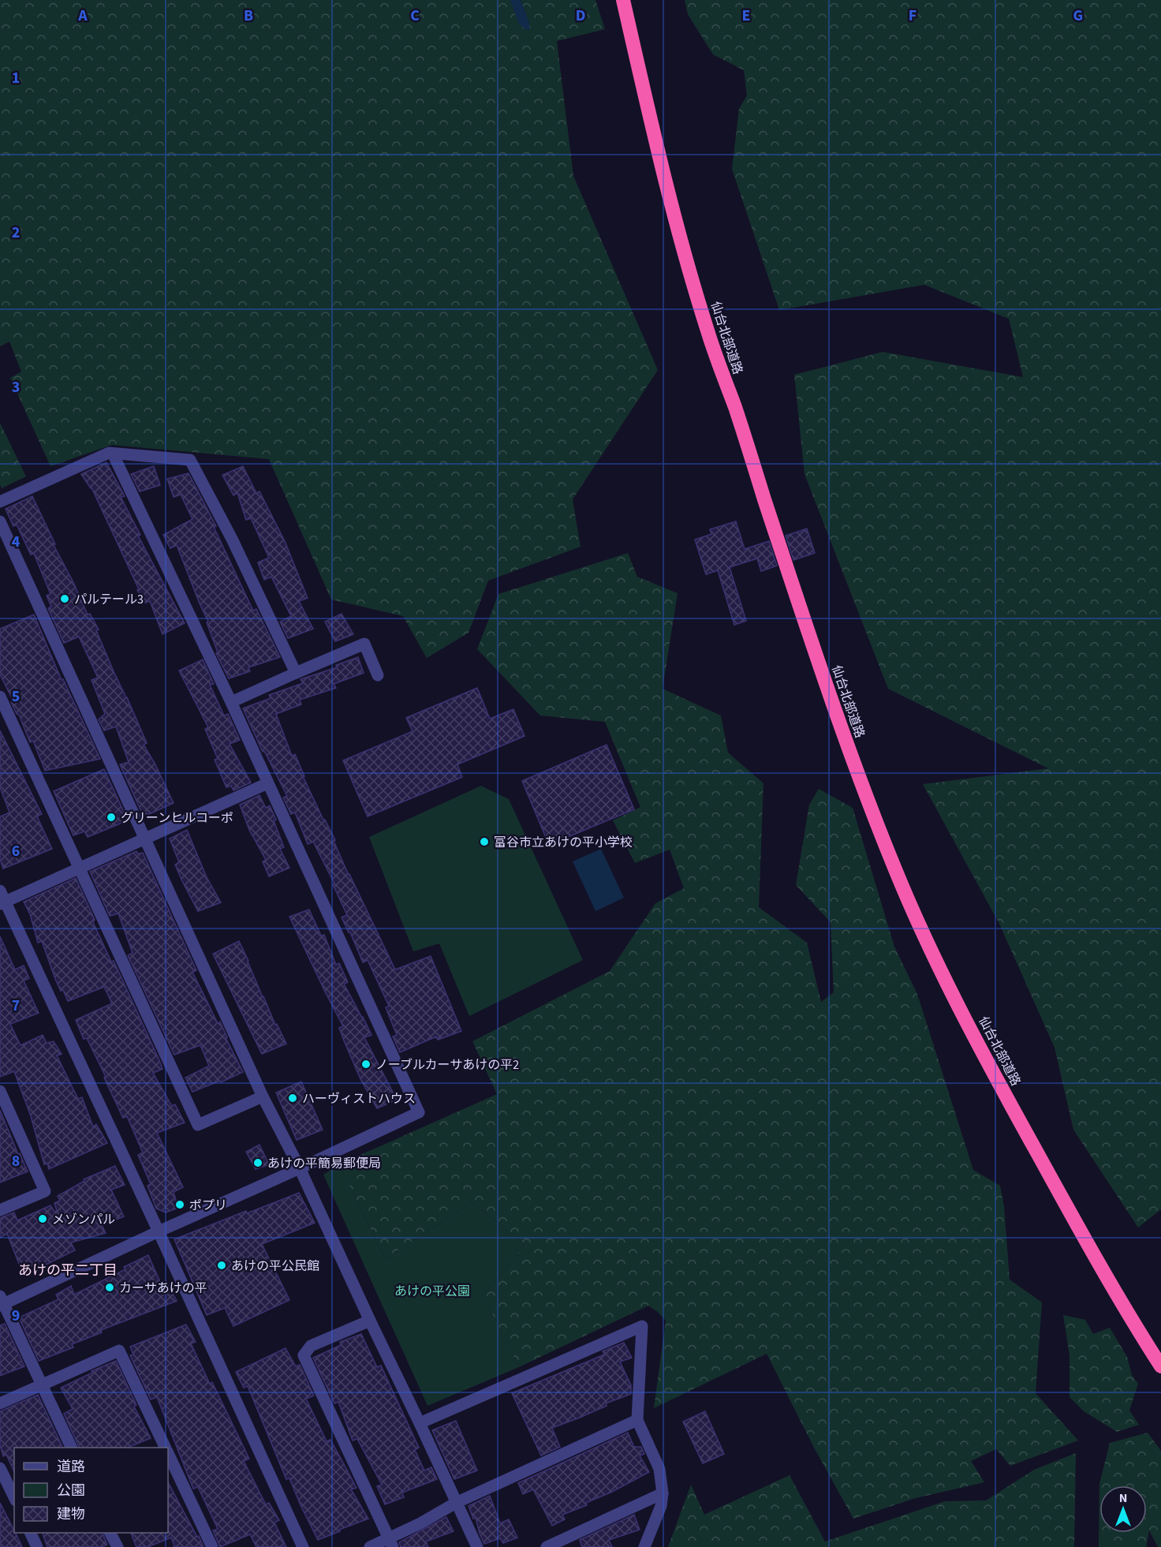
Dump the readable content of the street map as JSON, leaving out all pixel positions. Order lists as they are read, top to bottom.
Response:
{
  "streets": {
    "highway": ["仙台北部道路"]
  },
  "districts": ["あけの平二丁目"],
  "parks": ["あけの平公園"],
  "places": [
    "パルテール3",
    "グリーンヒルコーポ",
    "富谷市立あけの平小学校",
    "ノーブルカーサあけの平2",
    "ハーヴィストハウス",
    "あけの平簡易郵便局",
    "ポプリ",
    "メゾンパル",
    "あけの平公民館",
    "カーサあけの平"
  ],
  "legend": ["道路", "公園", "建物"],
  "north": "top",
  "grid": {
    "columns": [
      "A",
      "B",
      "C",
      "D",
      "E",
      "F",
      "G"
    ],
    "rows": [
      "1",
      "2",
      "3",
      "4",
      "5",
      "6",
      "7",
      "8",
      "9"
    ]
  }
}
